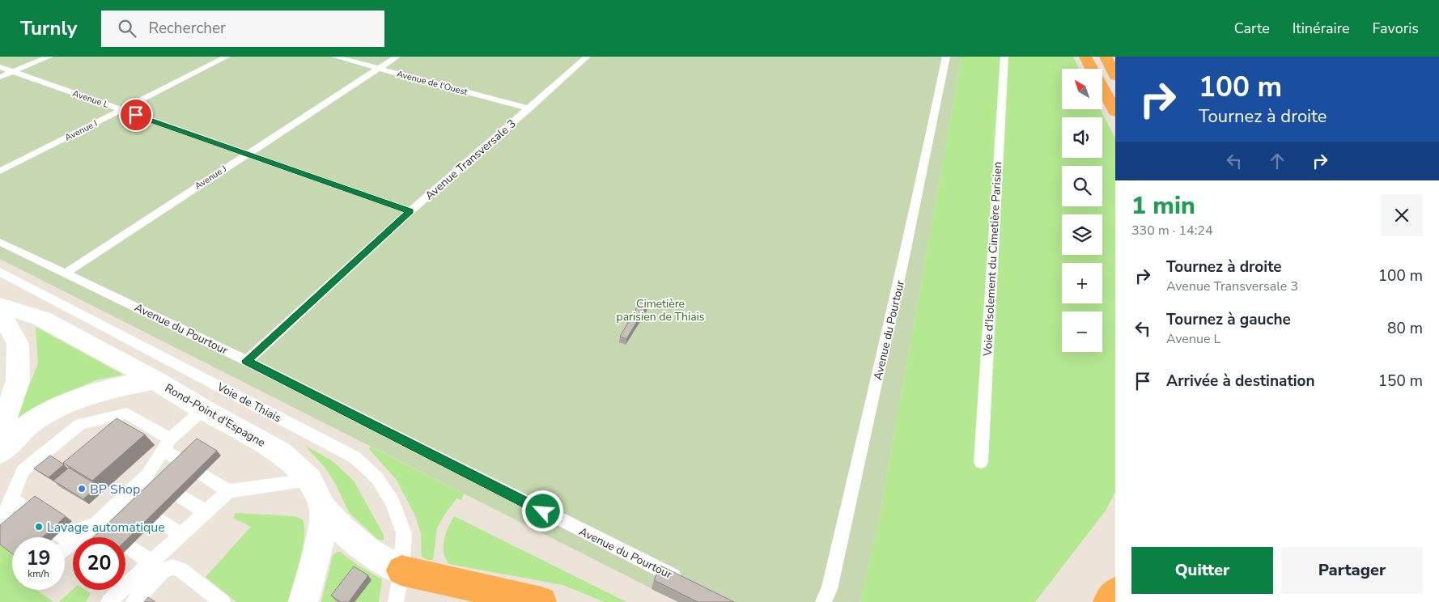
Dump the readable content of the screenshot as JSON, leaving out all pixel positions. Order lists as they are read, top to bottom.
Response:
{
  "streets": {
    "street": ["Rond-Point d'Espagne"],
    "lane": [
      "Avenue de l'Ouest",
      "Avenue L",
      "Avenue I",
      "Avenue Transversale 3",
      "Avenue J",
      "Voie d'Isolement du Cimetière Parisien",
      "Avenue du Pourtour",
      "Voie de Thiais"
    ]
  },
  "crossings": [
    ["Avenue de l'Ouest", "Avenue Transversale 3"],
    ["Avenue de l'Ouest", "Avenue J"],
    ["Avenue L", "Avenue I"],
    ["Avenue L", "Avenue Transversale 3"],
    ["Avenue L", "Avenue J"],
    ["Avenue Transversale 3", "Avenue du Pourtour"],
    ["Avenue J", "Avenue du Pourtour"]
  ],
  "parks": ["Cimetière parisien de Thiais"],
  "places": ["BP Shop", "Lavage automatique"],
  "north": "top left",
  "page": {
    "header": "Turnly",
    "search": "Rechercher",
    "nav": ["Carte", "Itinéraire", "Favoris"],
    "turn": ["100 m", "Tournez à droite"],
    "map_buttons": ["+", "−"],
    "heading": ["1 min", "330 m · 14:24"],
    "list": [
      {
        "name": "Tournez à droite",
        "note": "Avenue Transversale 3",
        "value": "100 m"
      },
      {
        "name": "Tournez à gauche",
        "note": "Avenue L",
        "value": "80 m"
      },
      {
        "name": "Arrivée à destination",
        "value": "150 m"
      }
    ],
    "speed": "19 km/h",
    "limit": "20",
    "buttons": ["Quitter", "Partager"]
  }
}
